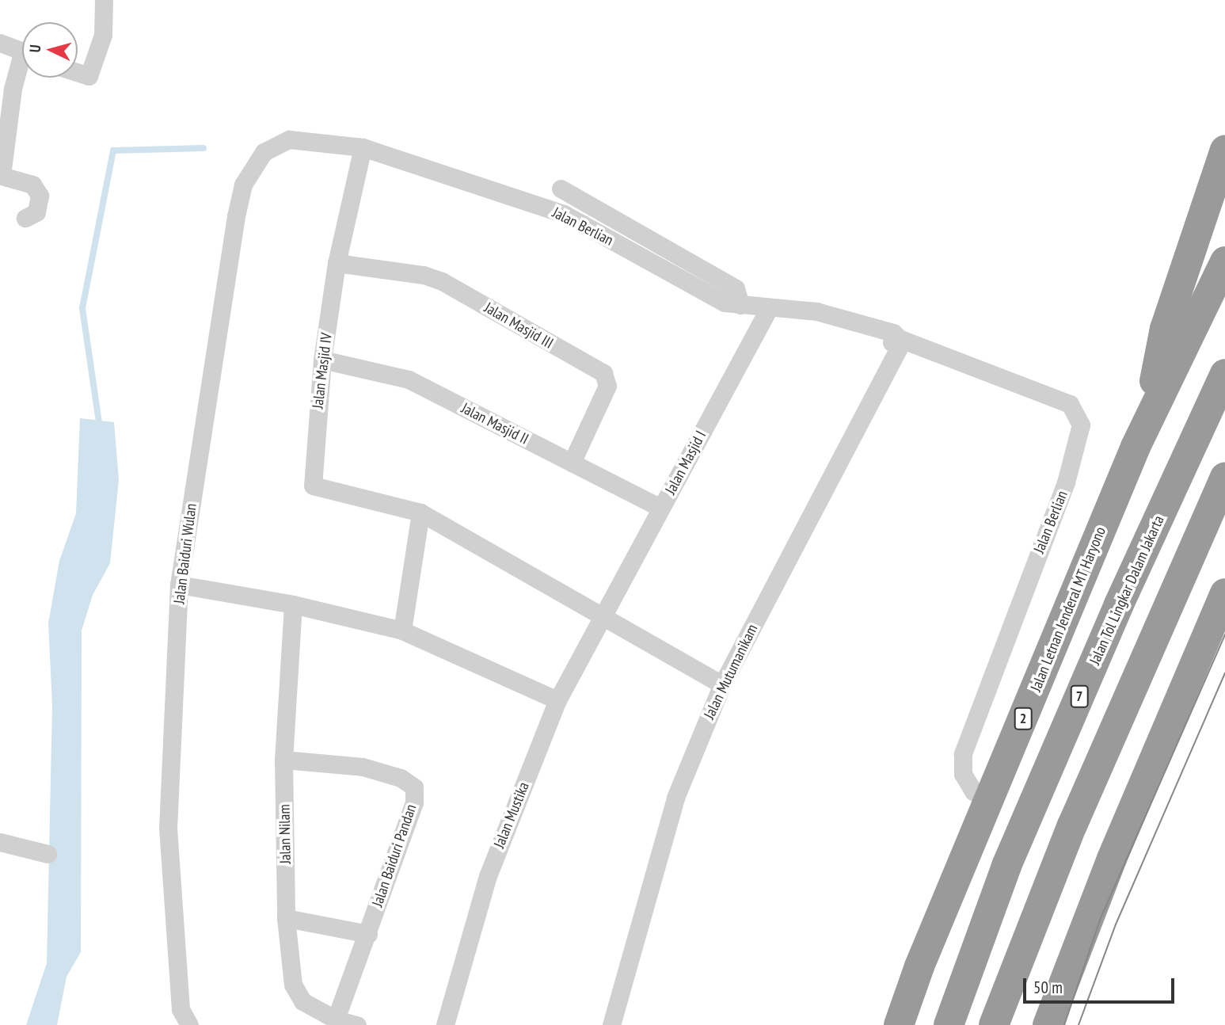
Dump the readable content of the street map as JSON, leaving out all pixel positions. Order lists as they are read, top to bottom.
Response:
{
  "streets": {
    "highway": [
      "Jalan Tol Lingkar Dalam Jakarta",
      "Jalan Letnan Jenderal MT Haryono",
      "7",
      "2"
    ],
    "street": [
      "Jalan Berlian",
      "Jalan Masjid III",
      "Jalan Masjid IV",
      "Jalan Masjid II",
      "Jalan Masjid I",
      "Jalan Baiduri Wulan",
      "Jalan Mutumanikam",
      "Jalan Mustika",
      "Jalan Nilam",
      "Jalan Baiduri Pandan"
    ]
  },
  "crossings": [
    ["Jalan Berlian", "Jalan Masjid IV"],
    ["Jalan Berlian", "Jalan Masjid I"],
    ["Jalan Berlian", "Jalan Baiduri Wulan"],
    ["Jalan Berlian", "Jalan Letnan Jenderal MT Haryono"],
    ["Jalan Berlian", "Jalan Mutumanikam"],
    ["Jalan Masjid III", "Jalan Masjid IV"],
    ["Jalan Masjid III", "Jalan Masjid II"],
    ["Jalan Masjid IV", "Jalan Masjid II"],
    ["Jalan Masjid II", "Jalan Masjid I"],
    ["Jalan Masjid I", "Jalan Mustika"],
    ["Jalan Nilam", "Jalan Baiduri Pandan"]
  ],
  "scale_bar": "50 m",
  "north": "left"
}
